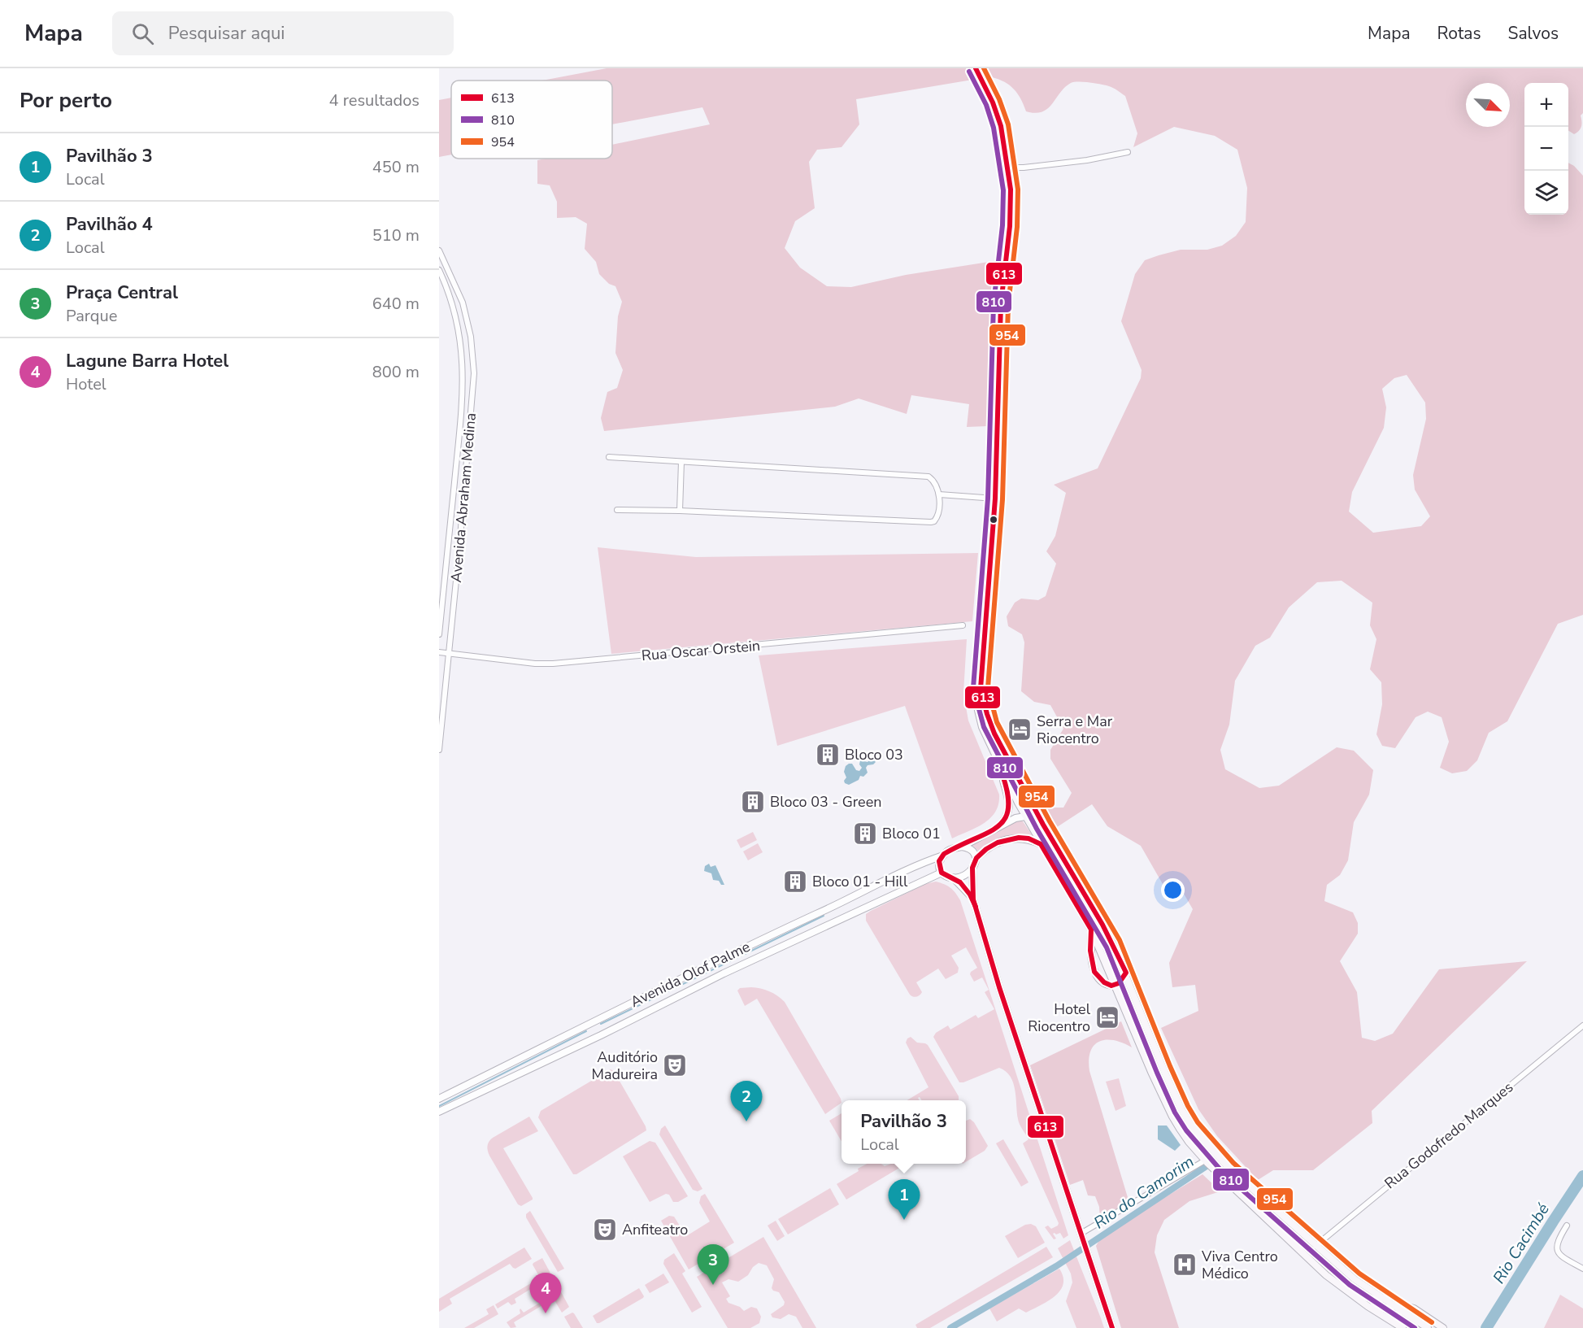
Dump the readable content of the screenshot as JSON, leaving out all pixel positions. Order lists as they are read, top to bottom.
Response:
{
  "streets": {
    "street": [
      "Avenida Abraham Medina",
      "Rua Oscar Orstein",
      "Avenida Olof Palme",
      "Rua Godofredo Marques"
    ]
  },
  "crossings": [
    ["Avenida Abraham Medina", "Rua Oscar Orstein"]
  ],
  "water": ["Rio do Camorim", "Rio Cacimbé"],
  "places": {
    "hotel": ["Serra e Mar Riocentro", "Hotel Riocentro"],
    "building": [
      "Bloco 03",
      "Bloco 03 - Green",
      "Bloco 01",
      "Bloco 01 - Hill"
    ],
    "theatre": ["Auditório Madureira", "Anfiteatro"],
    "hospital": ["Viva Centro Médico"]
  },
  "lines": ["transit line 613", "transit line 954", "transit line 810"],
  "legend": ["613", "810", "954"],
  "north": "bottom right",
  "page": {
    "header": "Mapa",
    "search": "Pesquisar aqui",
    "nav": ["Mapa", "Rotas", "Salvos"],
    "heading": ["Por perto", "4 resultados"],
    "map_buttons": ["+", "−"],
    "list": [
      {
        "mark": "1",
        "name": "Pavilhão 3",
        "note": "Local",
        "value": "450 m"
      },
      {
        "mark": "2",
        "name": "Pavilhão 4",
        "note": "Local",
        "value": "510 m"
      },
      {
        "mark": "3",
        "name": "Praça Central",
        "note": "Parque",
        "value": "640 m"
      },
      {
        "mark": "4",
        "name": "Lagune Barra Hotel",
        "note": "Hotel",
        "value": "800 m"
      }
    ],
    "pins": [
      "2",
      "1",
      "3",
      "4"
    ],
    "popup": ["Pavilhão 3", "Local"]
  }
}
